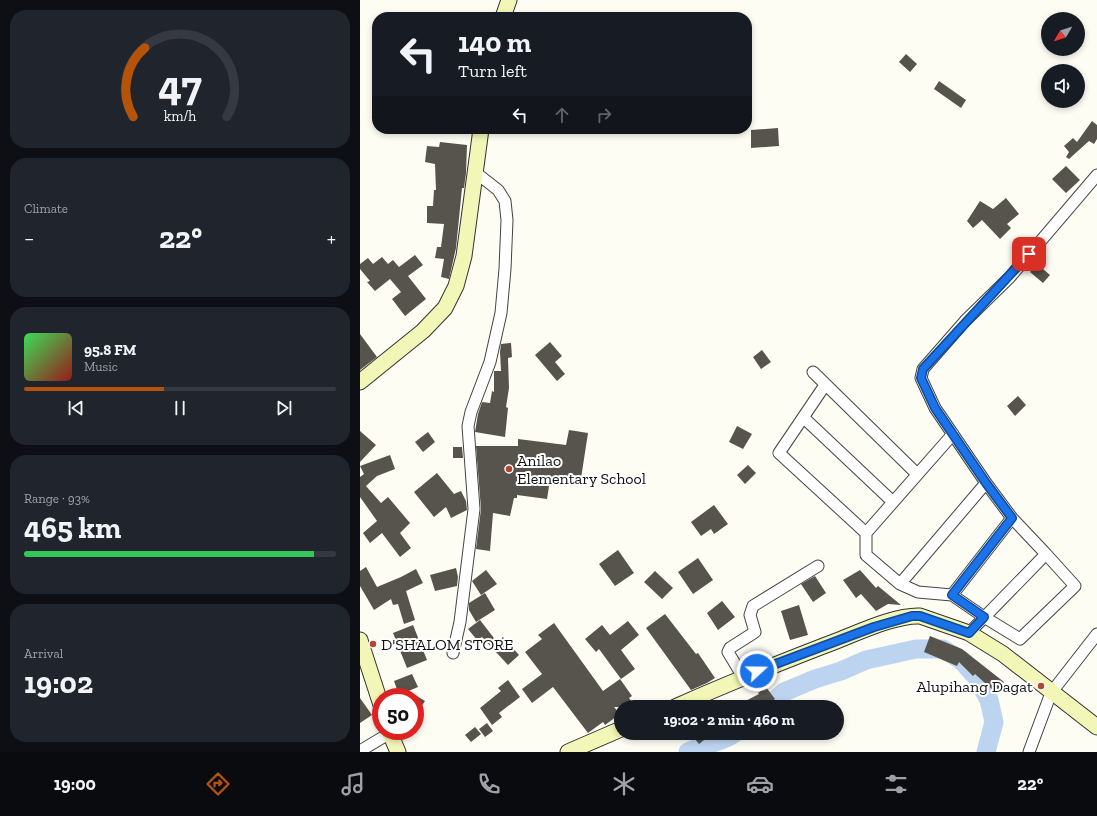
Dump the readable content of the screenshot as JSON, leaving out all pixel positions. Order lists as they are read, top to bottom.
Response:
{
  "places": ["Anilao Elementary School", "D'SHALOM STORE", "Alupihang Dagat"],
  "north": "bottom left",
  "page": {
    "turn": ["140 m", "Turn left"],
    "tile": [
      "Climate",
      ["Range · 93%", "465 km"],
      ["Arrival", "19:02"]
    ],
    "heat": ["−", "22°", "+"],
    "song": ["95.8 FM", "Music"],
    "limit": "50",
    "trip": "19:02 · 2 min · 460 m",
    "tabs": ["19:00", "22°"],
    "gauge": ["47", "km/h"]
  }
}
